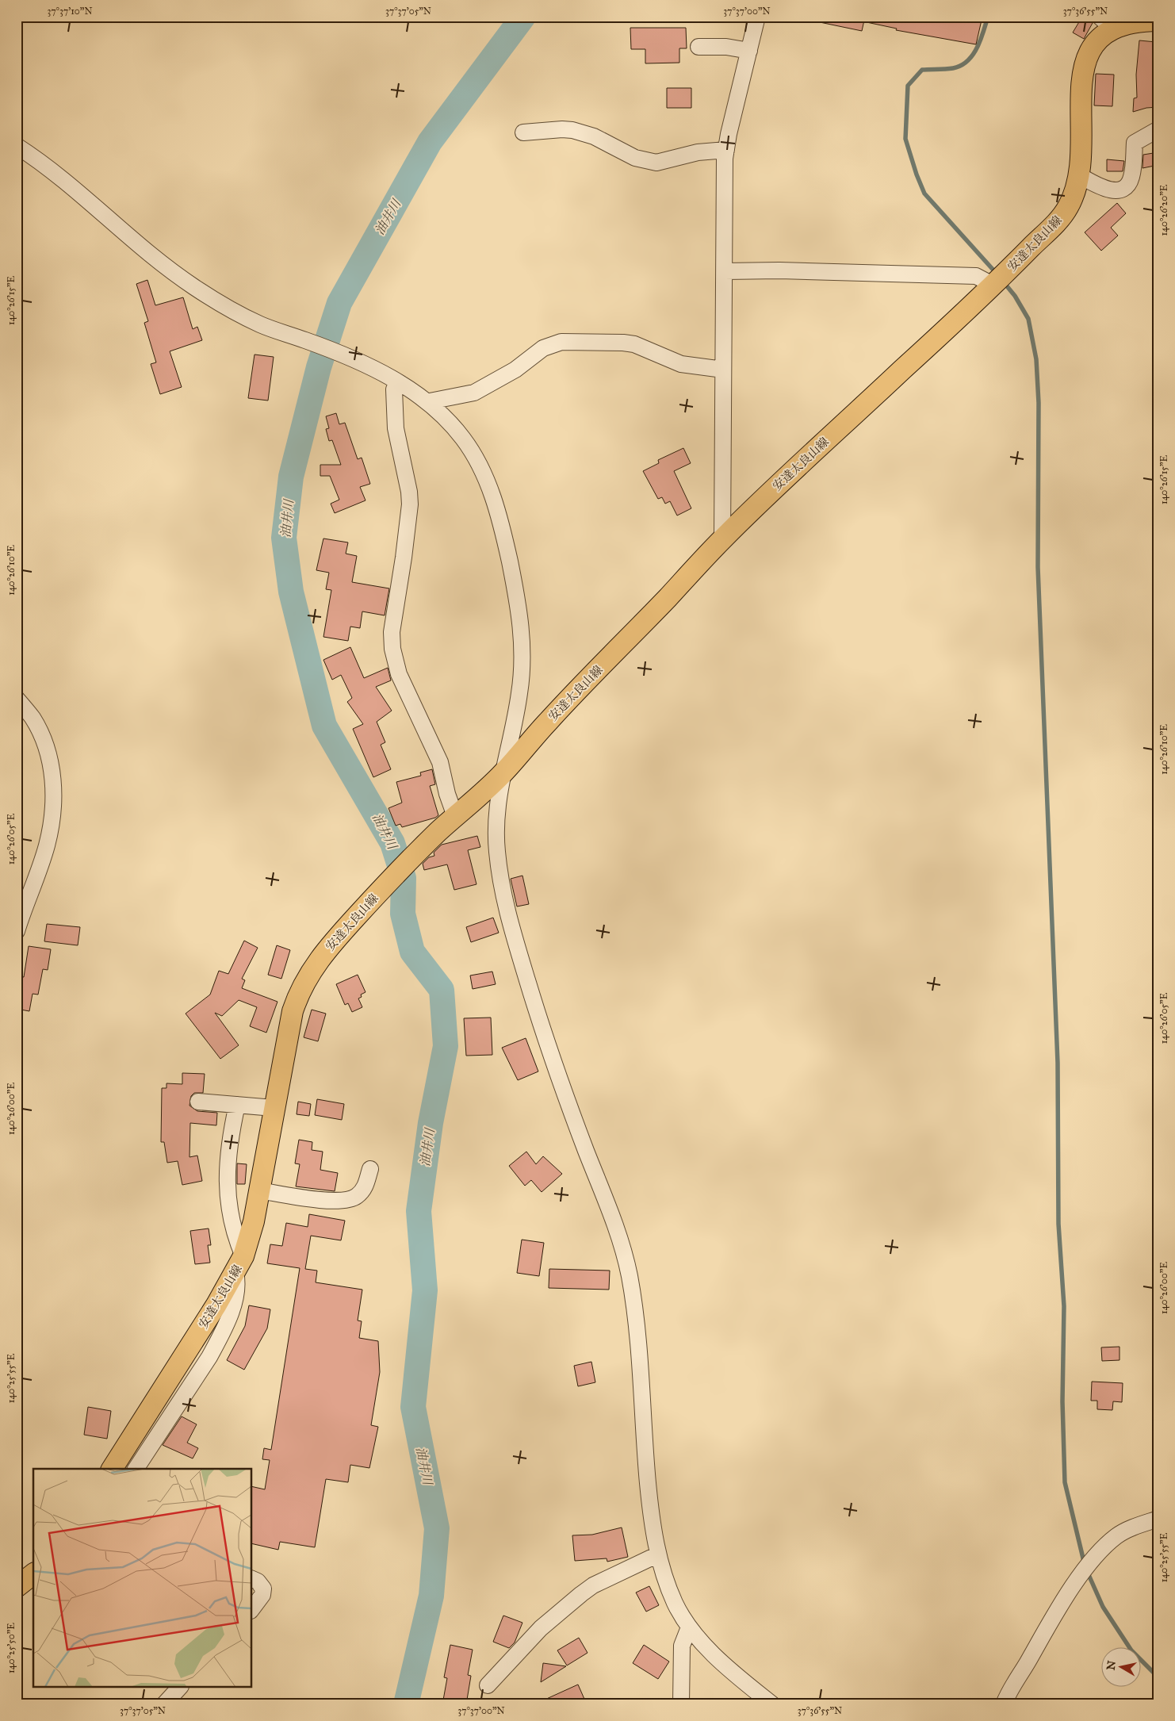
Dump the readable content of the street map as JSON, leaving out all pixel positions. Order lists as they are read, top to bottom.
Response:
{
  "streets": {
    "main road": ["安達太良山線"]
  },
  "water": ["油井川"],
  "north": "left",
  "coordinates": [
    "37°37'10\"N",
    "37°37'05\"N",
    "37°37'00\"N",
    "37°36'55\"N",
    "140°26'20\"E",
    "140°26'15\"E",
    "140°26'10\"E",
    "140°26'05\"E",
    "140°26'00\"E",
    "140°25'55\"E",
    "140°25'50\"E"
  ]
}
